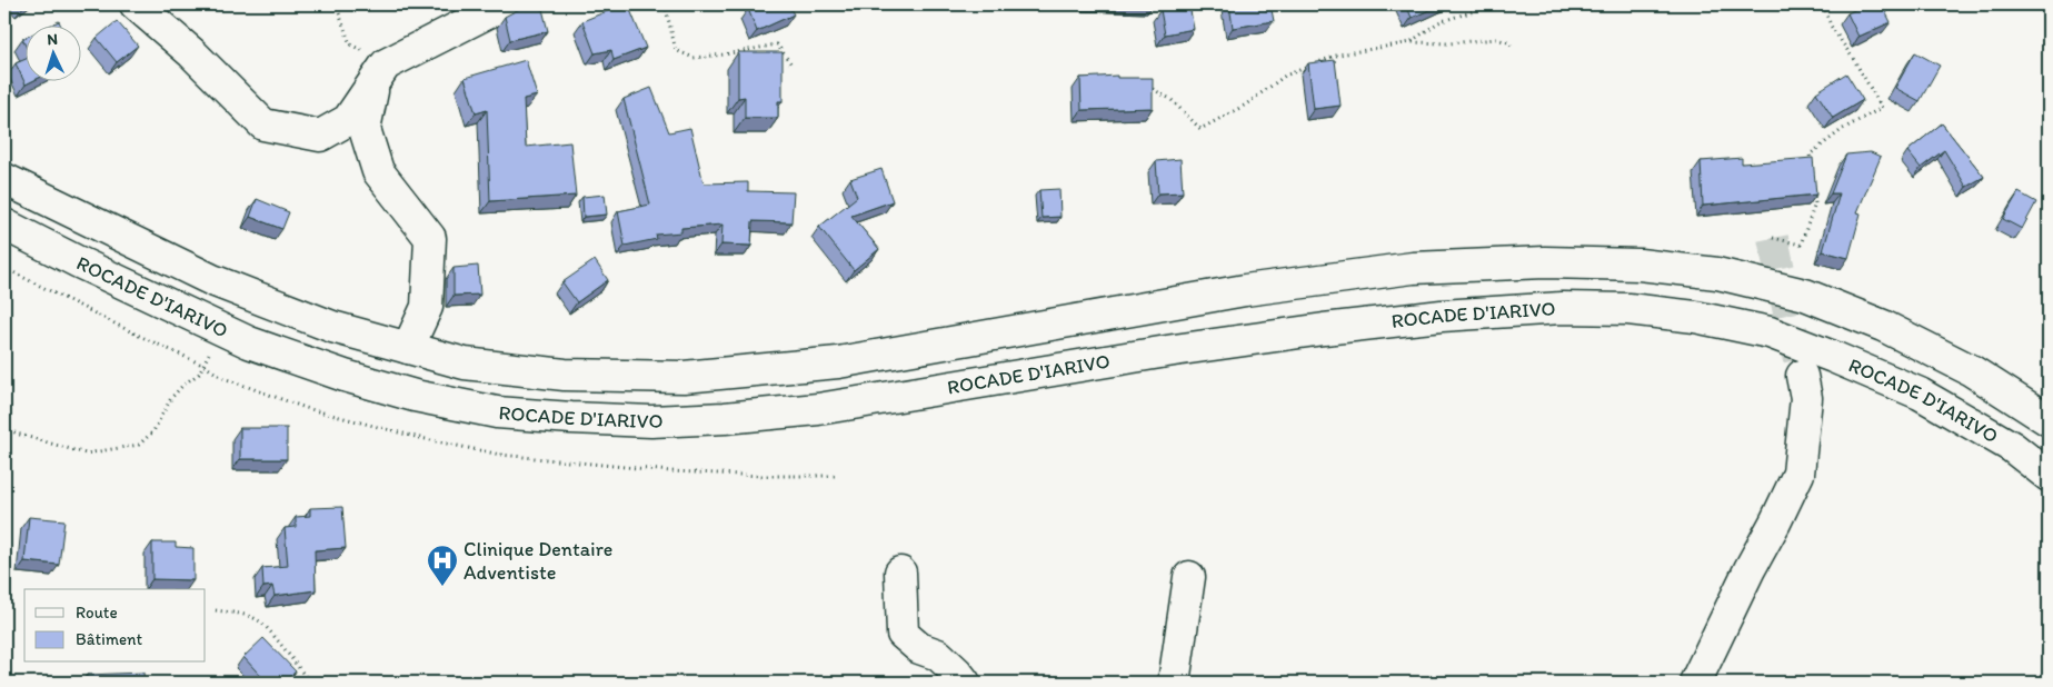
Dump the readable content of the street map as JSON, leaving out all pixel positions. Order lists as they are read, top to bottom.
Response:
{
  "streets": {
    "main road": ["ROCADE D'IARIVO"]
  },
  "places": {
    "hospital": ["Clinique Dentaire Adventiste"]
  },
  "legend": ["Route", "Bâtiment"],
  "north": "top"
}
